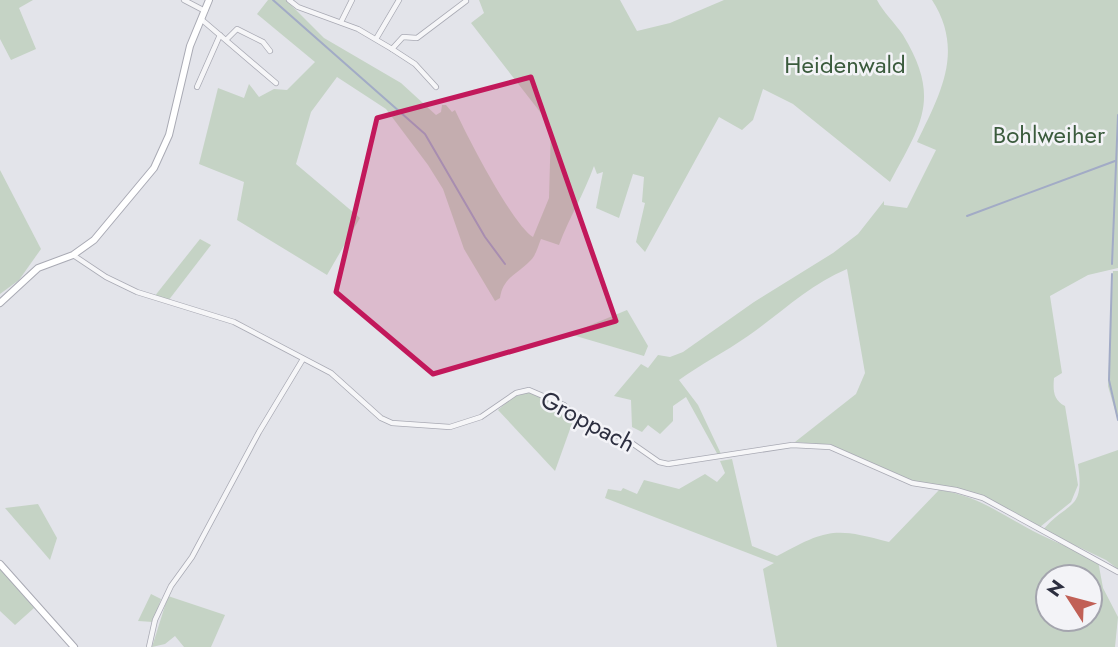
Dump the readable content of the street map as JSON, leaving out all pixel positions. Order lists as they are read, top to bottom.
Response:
{
  "streets": {
    "street": ["Groppach"]
  },
  "parks": ["Heidenwald", "Bohlweiher"],
  "north": "top left"
}
